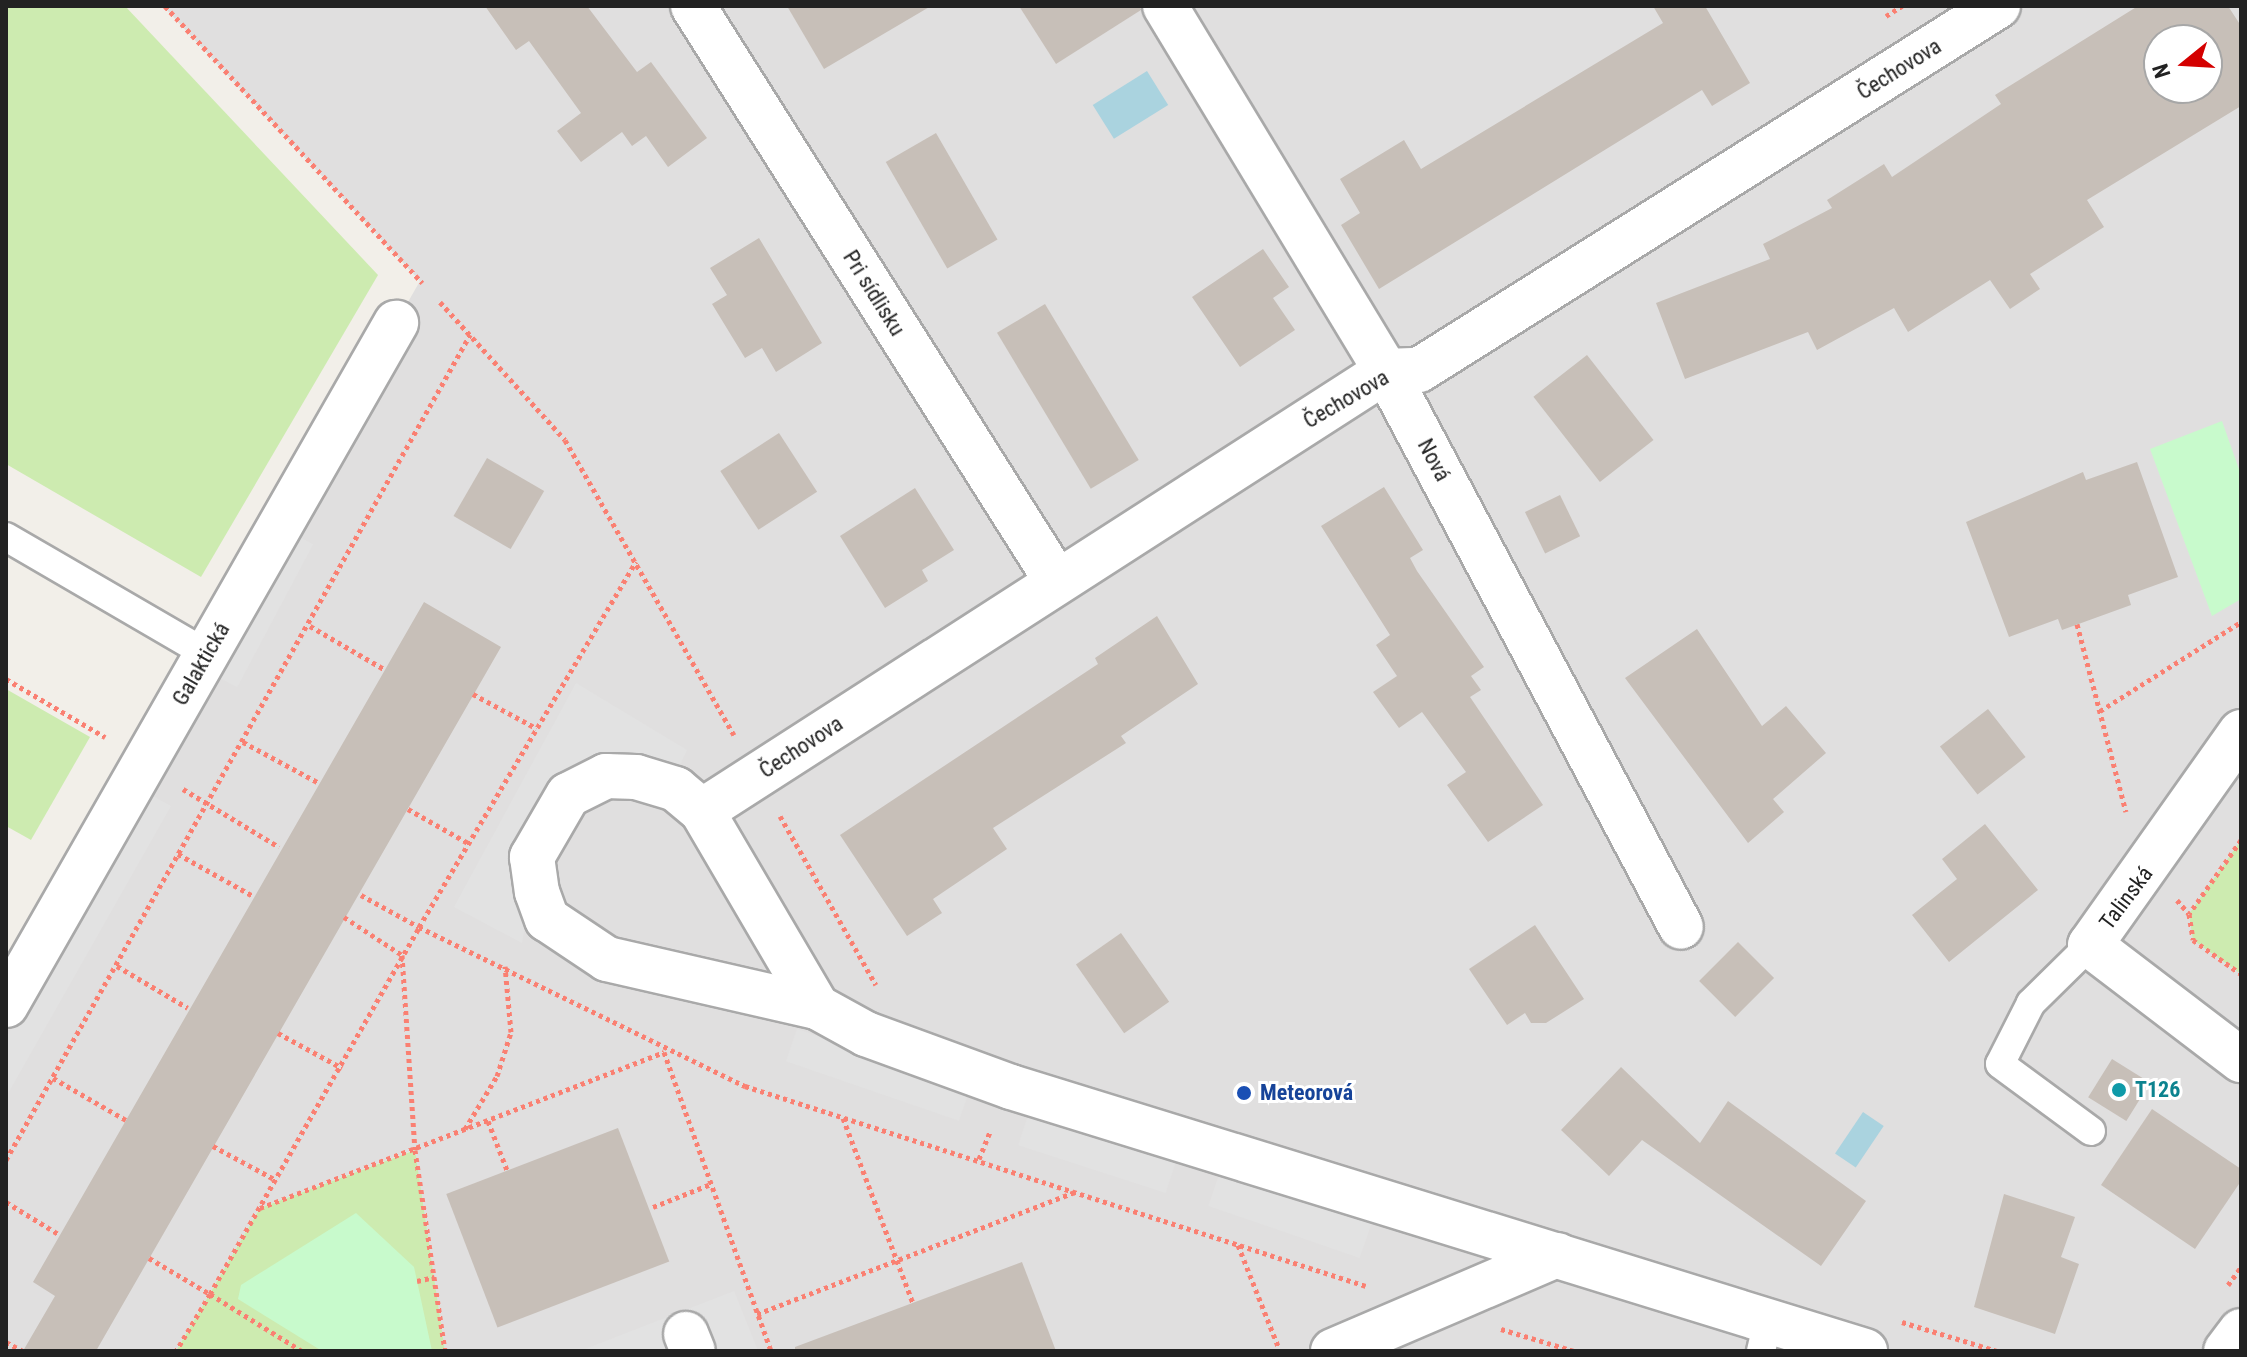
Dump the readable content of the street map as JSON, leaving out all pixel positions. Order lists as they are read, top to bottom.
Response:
{
  "streets": {
    "street": [
      "Čechovova",
      "Pri sídlisku",
      "Nová",
      "Galaktická",
      "Talinská"
    ]
  },
  "crossings": [
    ["Čechovova", "Pri sídlisku"],
    ["Čechovova", "Nová"]
  ],
  "places": ["T126", "Meteorová"],
  "north": "left"
}
